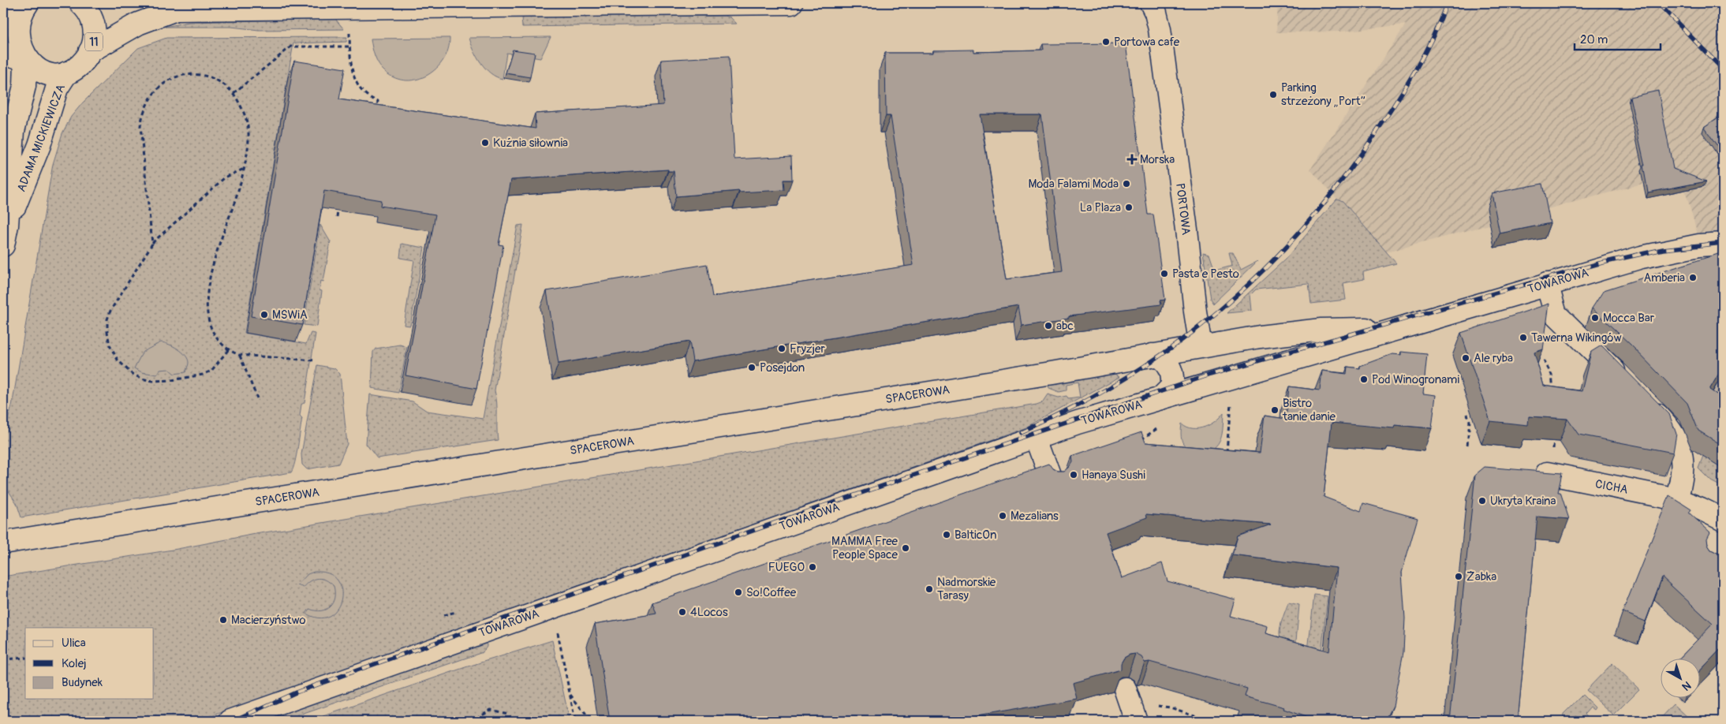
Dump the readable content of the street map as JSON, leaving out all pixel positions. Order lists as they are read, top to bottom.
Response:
{
  "streets": {
    "street": [
      "11",
      "ADAMA MICKIEWICZA",
      "PORTOWA",
      "TOWAROWA",
      "SPACEROWA",
      "CICHA"
    ]
  },
  "crossings": [
    ["11", "ADAMA MICKIEWICZA"],
    ["PORTOWA", "TOWAROWA"],
    ["PORTOWA", "SPACEROWA"],
    ["TOWAROWA", "SPACEROWA"]
  ],
  "places": {
    "other": [
      "Portowa cafe",
      "Parking strzeżony „Port”",
      "Kuźnia siłownia",
      "Moda Falami Moda",
      "La Plaza",
      "Pasta e Pesto",
      "Amberia",
      "MSWiA",
      "Mocca Bar",
      "abc",
      "Tawerna Wikingów",
      "Fryzjer",
      "Ale ryba",
      "Posejdon",
      "Pod Winogronami",
      "Bistro tanie danie",
      "Hanaya Sushi",
      "Ukryta Kraina",
      "Mezalians",
      "BalticOn",
      "MAMMA Free People Space",
      "FUEGO",
      "Żabka",
      "Nadmorskie Tarasy",
      "So!Coffee",
      "4Locos",
      "Macierzyństwo"
    ],
    "health": ["Morska"]
  },
  "legend": ["Ulica", "Kolej", "Budynek"],
  "scale_bar": "20 m",
  "north": "bottom right"
}
